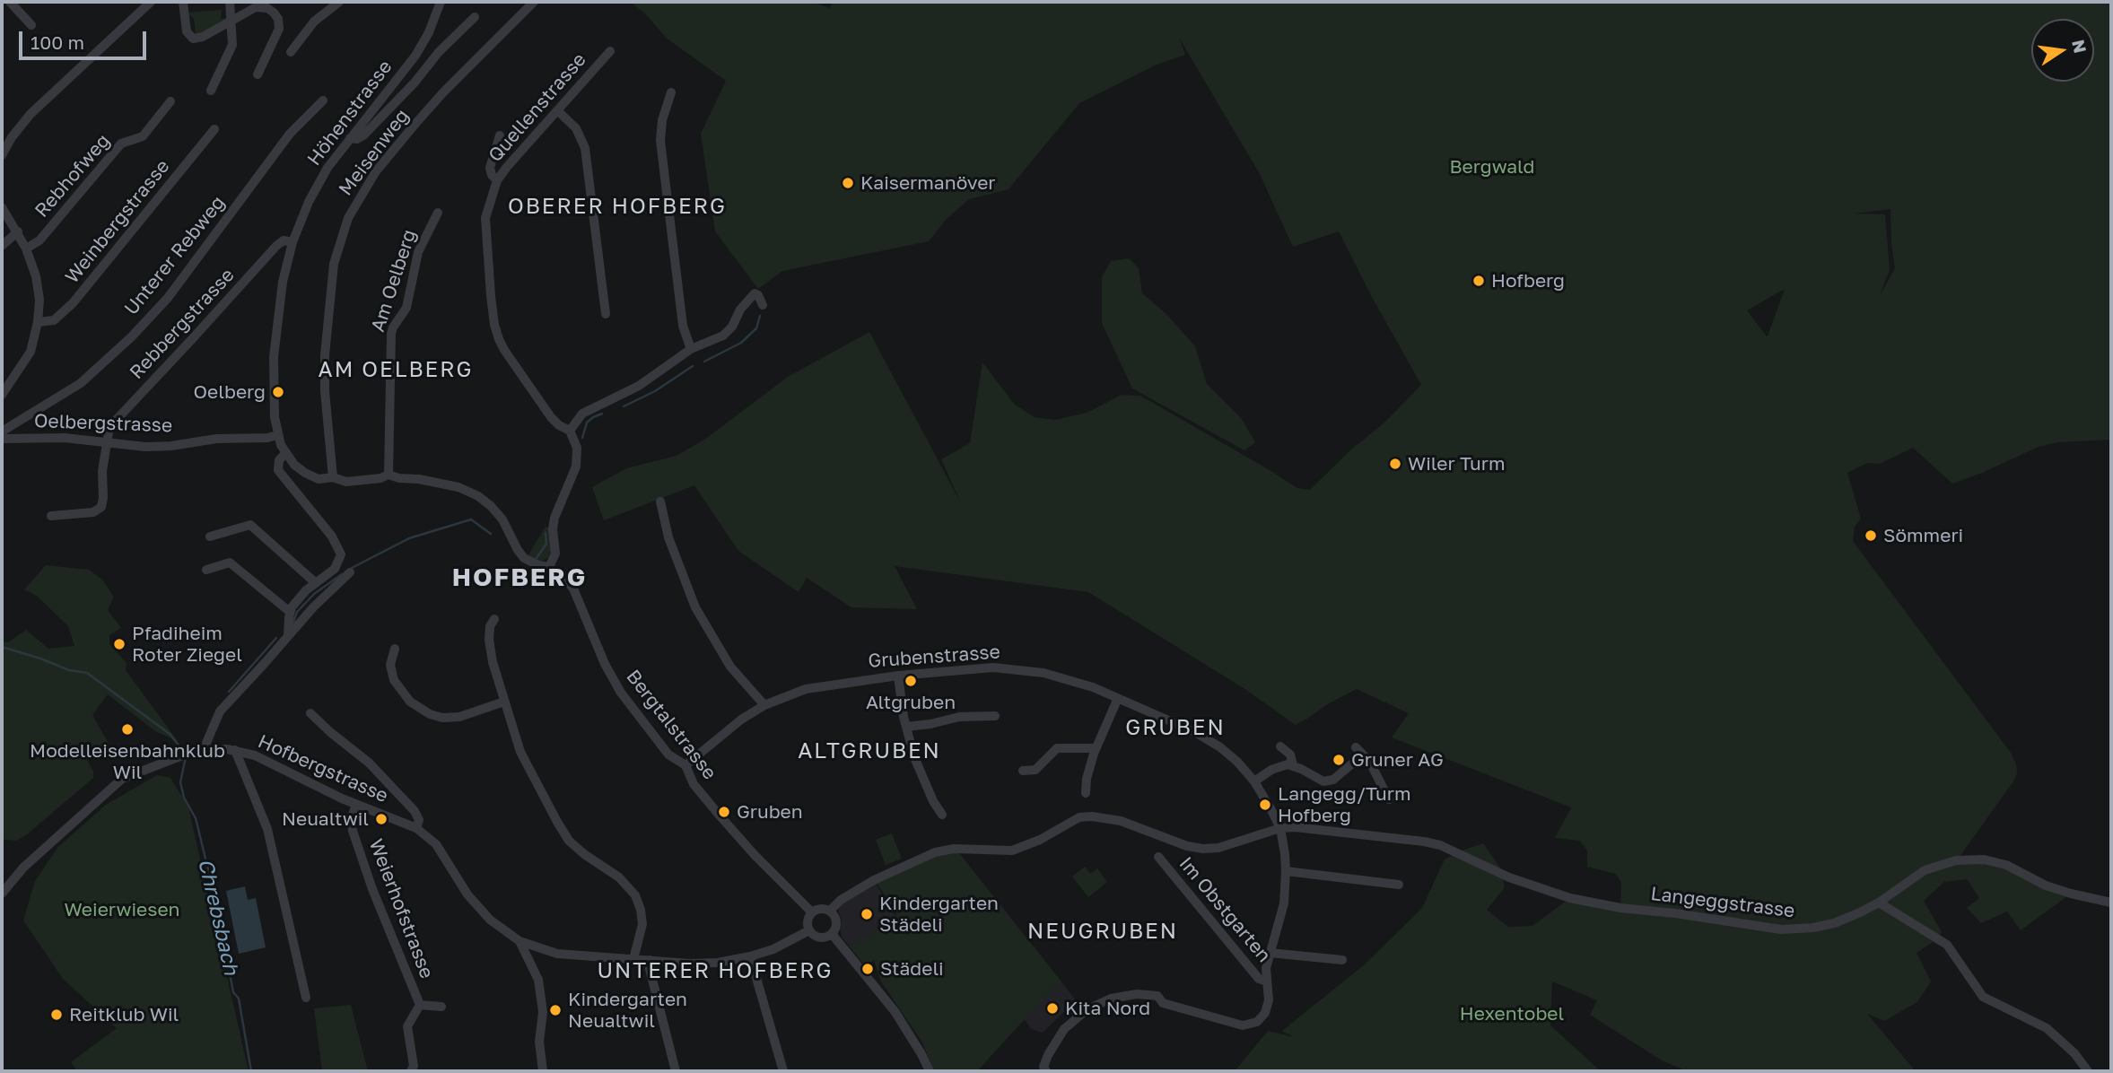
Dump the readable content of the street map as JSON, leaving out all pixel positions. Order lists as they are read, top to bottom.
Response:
{
  "streets": {
    "street": [
      "Quellenstrasse",
      "Höhenstrasse",
      "Meisenweg",
      "Rebhofweg",
      "Weinbergstrasse",
      "Unterer Rebweg",
      "Am Oelberg",
      "Rebbergstrasse",
      "Oelbergstrasse",
      "Grubenstrasse",
      "Bergtalstrasse",
      "Hofbergstrasse",
      "Langeggstrasse",
      "Weierhofstrasse",
      "Im Obstgarten"
    ]
  },
  "crossings": [
    ["Höhenstrasse", "Rebbergstrasse"],
    ["Höhenstrasse", "Oelbergstrasse"],
    ["Höhenstrasse", "Bergtalstrasse"],
    ["Meisenweg", "Bergtalstrasse"],
    ["Rebhofweg", "Weinbergstrasse"],
    ["Am Oelberg", "Bergtalstrasse"],
    ["Rebbergstrasse", "Oelbergstrasse"],
    ["Oelbergstrasse", "Bergtalstrasse"],
    ["Grubenstrasse", "Bergtalstrasse"],
    ["Grubenstrasse", "Langeggstrasse"],
    ["Bergtalstrasse", "Hofbergstrasse"],
    ["Hofbergstrasse", "Weierhofstrasse"]
  ],
  "districts": [
    "OBERER HOFBERG",
    "AM OELBERG",
    "HOFBERG",
    "GRUBEN",
    "ALTGRUBEN",
    "NEUGRUBEN",
    "UNTERER HOFBERG"
  ],
  "water": ["Chrebsbach"],
  "parks": ["Bergwald", "Weierwiesen", "Hexentobel"],
  "places": [
    "Kaisermanöver",
    "Hofberg",
    "Oelberg",
    "Wiler Turm",
    "Sömmeri",
    "Pfadiheim Roter Ziegel",
    "Altgruben",
    "Modelleisenbahnklub Wil",
    "Gruner AG",
    "Langegg/Turm Hofberg",
    "Gruben",
    "Neualtwil",
    "Kindergarten Städeli",
    "Städeli",
    "Kita Nord",
    "Kindergarten Neualtwil",
    "Reitklub Wil"
  ],
  "scale_bar": "100 m",
  "north": "right"
}
